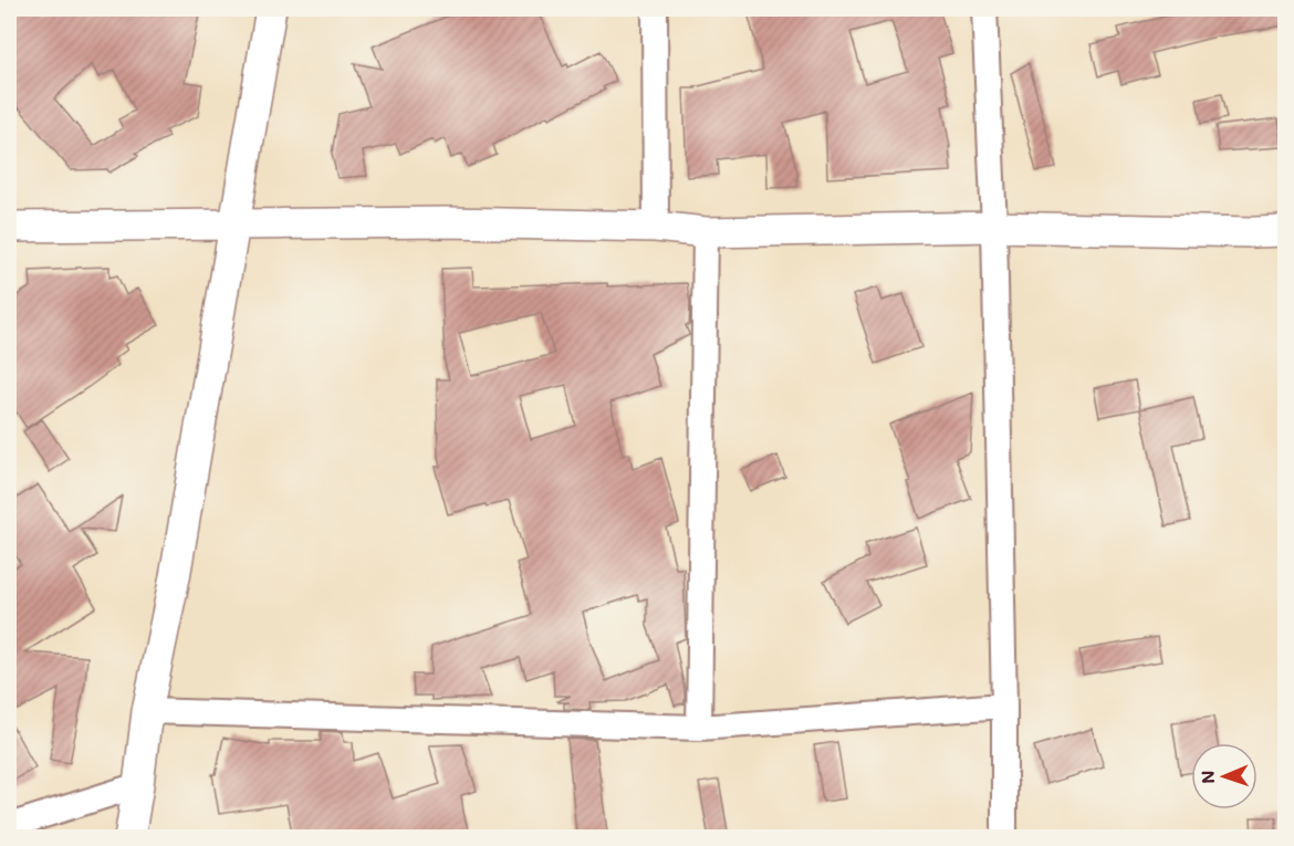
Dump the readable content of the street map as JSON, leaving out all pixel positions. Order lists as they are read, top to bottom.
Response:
{
  "north": "left"
}
